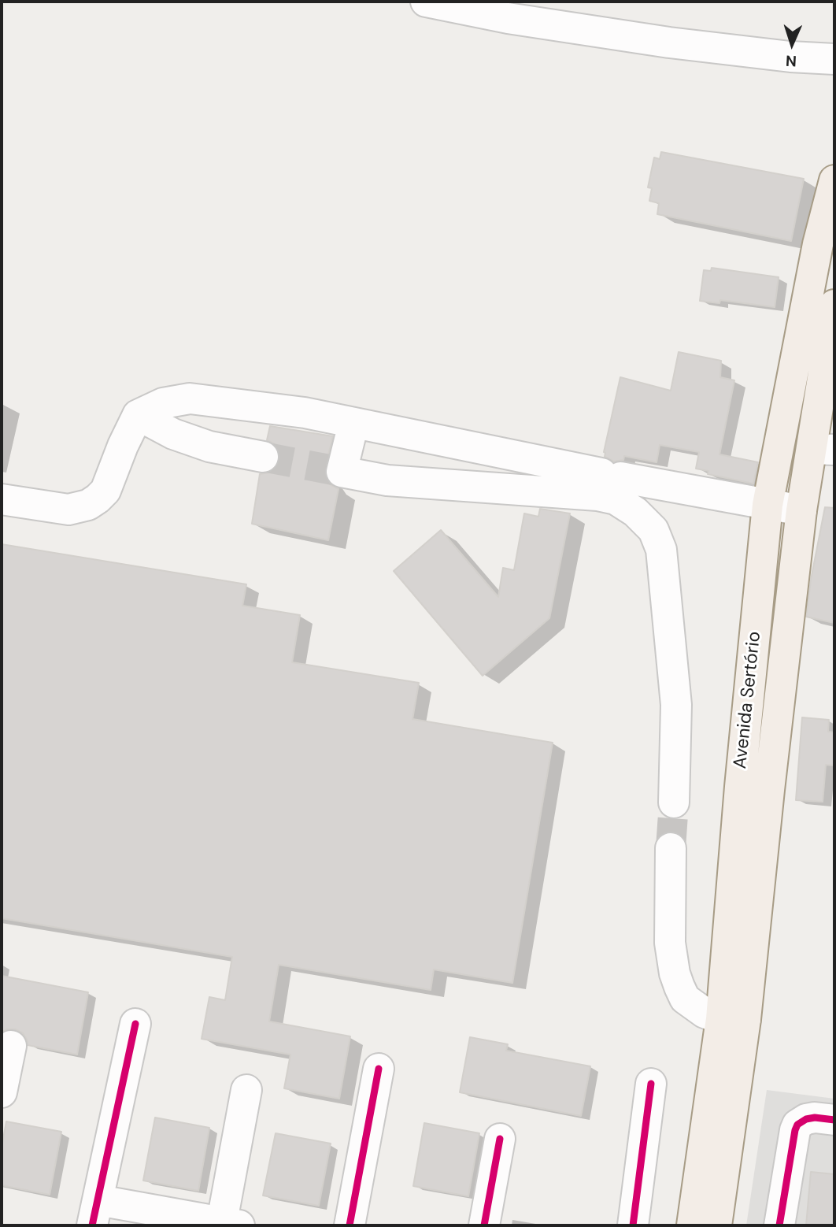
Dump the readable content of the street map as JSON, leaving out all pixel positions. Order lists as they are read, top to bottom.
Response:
{
  "streets": {
    "main road": ["Avenida Sertório"]
  },
  "north": "bottom"
}
